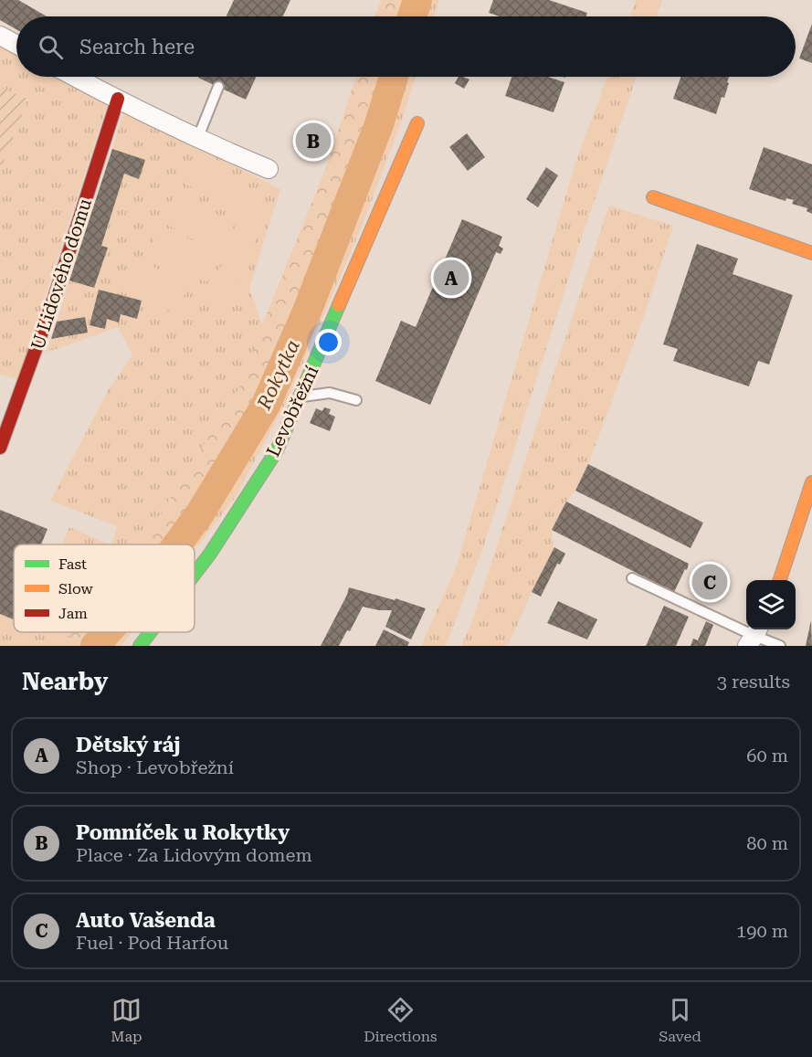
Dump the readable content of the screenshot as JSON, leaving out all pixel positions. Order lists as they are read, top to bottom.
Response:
{
  "streets": {
    "street": ["U Lidového domu", "Levobřežní"]
  },
  "water": ["Rokytka"],
  "legend": ["Fast", "Slow", "Jam"],
  "page": {
    "search": "Search here",
    "pins": ["B", "A", "C"],
    "heading": ["Nearby", "3 results"],
    "list": [
      {
        "mark": "A",
        "name": "Dětský ráj",
        "note": "Shop · Levobřežní",
        "value": "60 m"
      },
      {
        "mark": "B",
        "name": "Pomníček u Rokytky",
        "note": "Place · Za Lidovým domem",
        "value": "80 m"
      },
      {
        "mark": "C",
        "name": "Auto Vašenda",
        "note": "Fuel · Pod Harfou",
        "value": "190 m"
      }
    ],
    "nav": ["Map", "Directions", "Saved"]
  }
}
